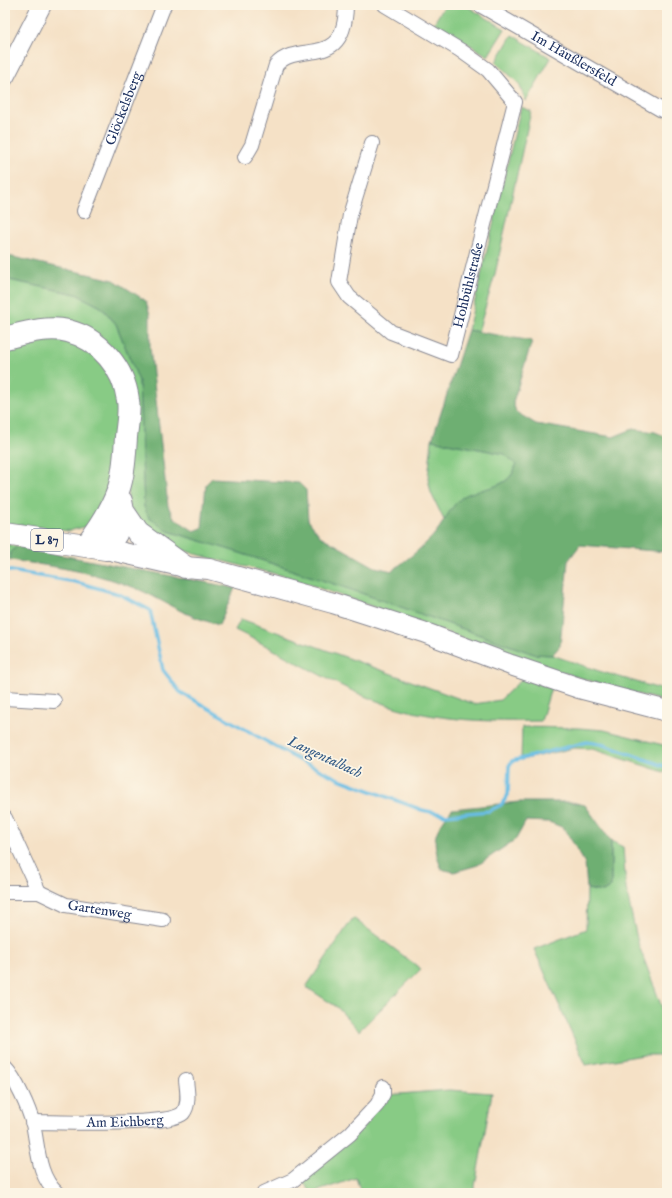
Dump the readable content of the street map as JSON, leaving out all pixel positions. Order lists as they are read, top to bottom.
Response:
{
  "streets": {
    "main road": ["L 87"],
    "street": [
      "Im Häußlersfeld",
      "Glöckelsberg",
      "Hohbühlstraße",
      "Gartenweg",
      "Am Eichberg"
    ]
  },
  "water": ["Langentalbach"]
}
